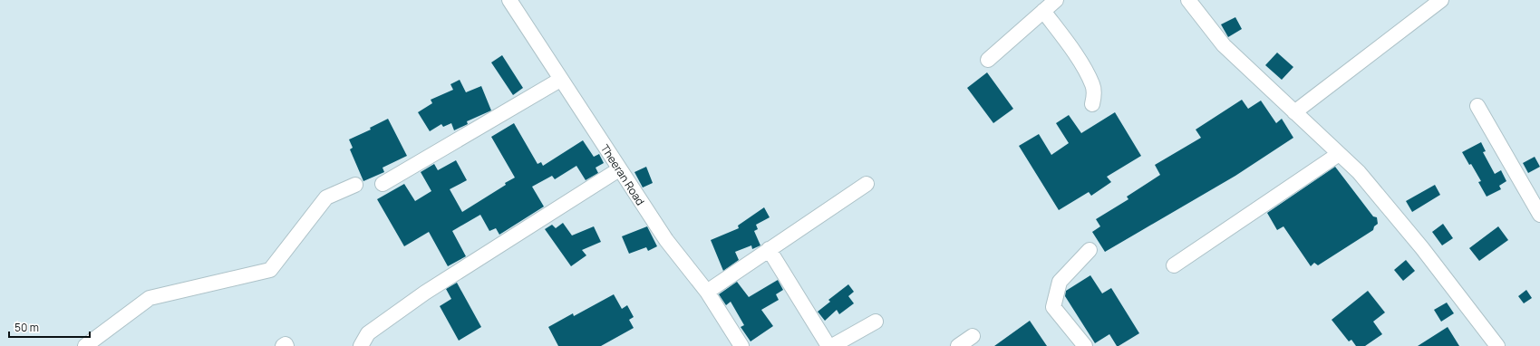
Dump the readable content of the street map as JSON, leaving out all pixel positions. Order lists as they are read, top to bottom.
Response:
{
  "streets": {
    "street": ["Theeran Road"]
  },
  "scale_bar": "50 m"
}
